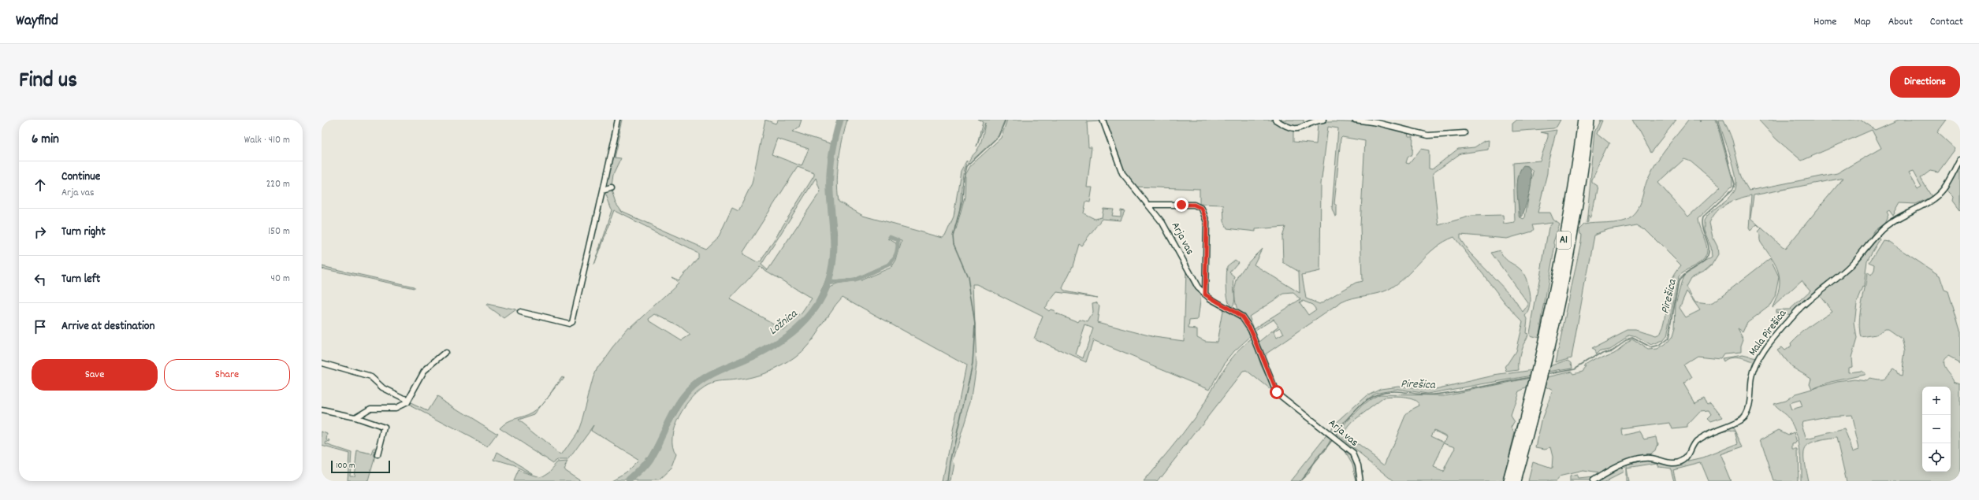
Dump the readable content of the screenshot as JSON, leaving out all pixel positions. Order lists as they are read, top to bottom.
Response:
{
  "streets": {
    "highway": ["A1"],
    "street": ["Arja vas", "Mala Pirešica"]
  },
  "water": ["Pirešica", "Ložnica"],
  "scale_bar": "100 m",
  "page": {
    "header": "Wayfind",
    "nav": [
      "Home",
      "Map",
      "About",
      "Contact"
    ],
    "title": "Find us",
    "buttons": [
      "Directions",
      ["Save", "Share"]
    ],
    "heading": ["6 min", "Walk · 410 m"],
    "list": [
      ["Continue", "Arja vas", "220 m"],
      ["Turn right", "150 m"],
      ["Turn left", "40 m"],
      "Arrive at destination"
    ],
    "map_buttons": ["+", "−"],
    "scale": "100 m"
  }
}
